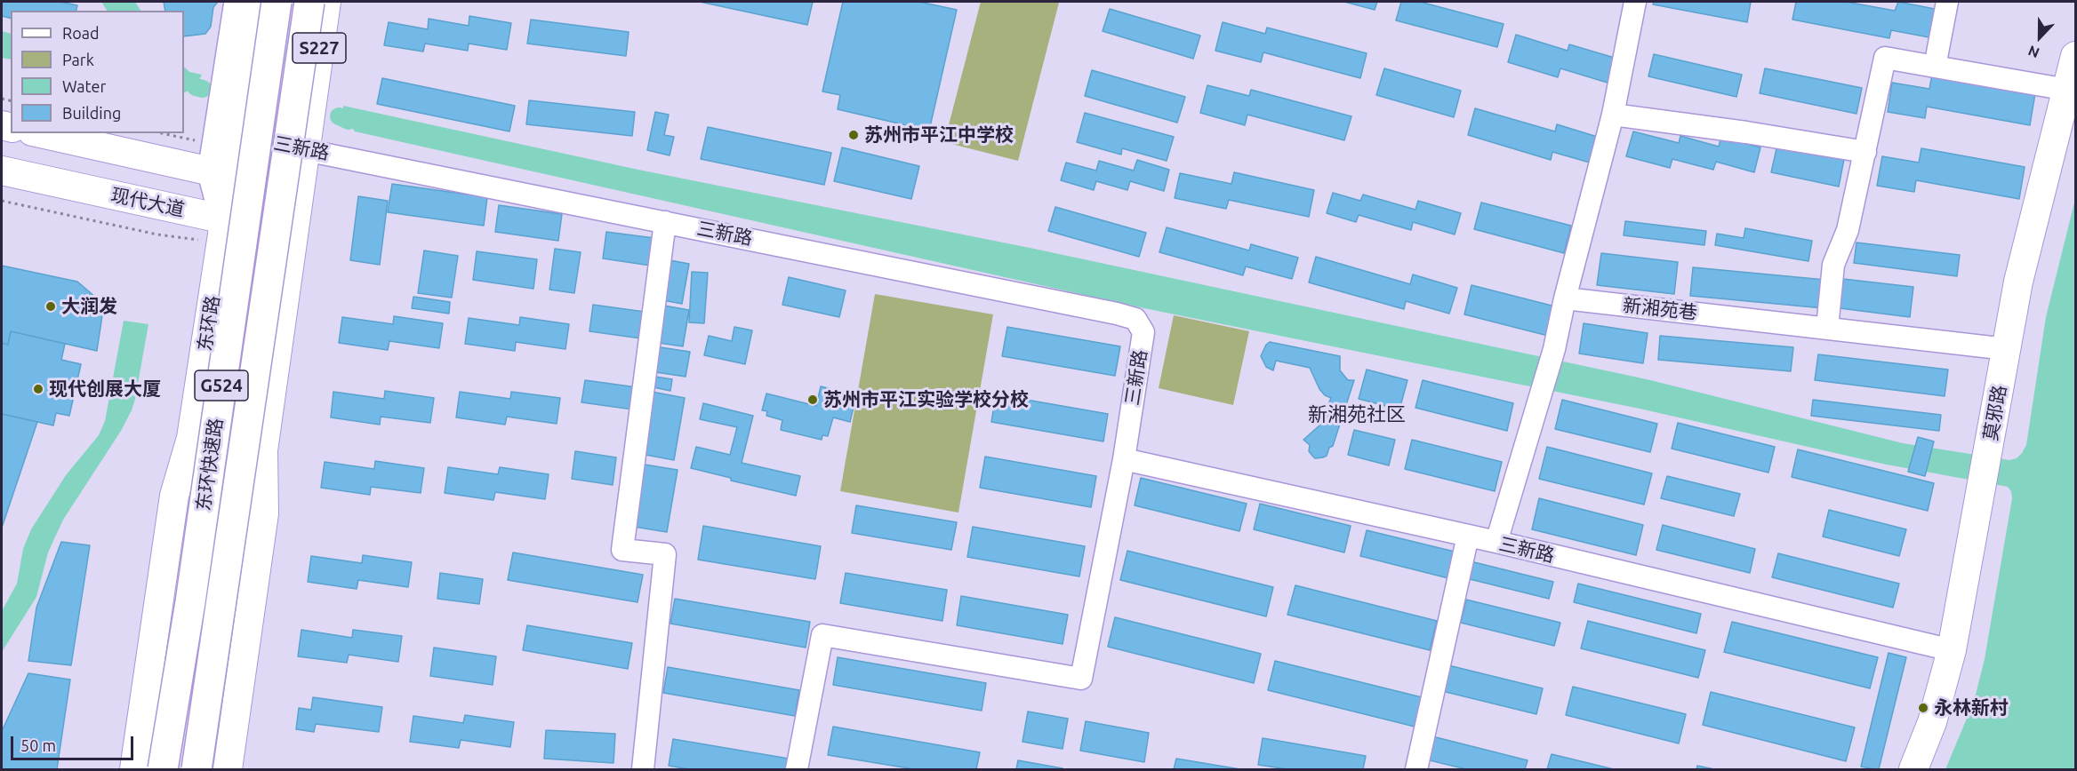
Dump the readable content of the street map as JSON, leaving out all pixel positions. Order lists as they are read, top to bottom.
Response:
{
  "streets": {
    "highway": ["G524", "东环快速路"],
    "main road": [
      "S227",
      "现代大道",
      "东环路",
      "莫邪路"
    ],
    "street": ["三新路", "新湘苑巷"]
  },
  "crossings": [
    ["S227", "三新路"],
    ["S227", "现代大道"],
    ["三新路", "莫邪路"],
    ["现代大道", "东环路"],
    ["新湘苑巷", "莫邪路"]
  ],
  "districts": ["新湘苑社区"],
  "places": [
    "苏州市平江中学校",
    "大润发",
    "现代创展大厦",
    "苏州市平江实验学校分校",
    "永林新村"
  ],
  "legend": [
    "Road",
    "Park",
    "Water",
    "Building"
  ],
  "scale_bar": "50 m",
  "north": "bottom"
}
